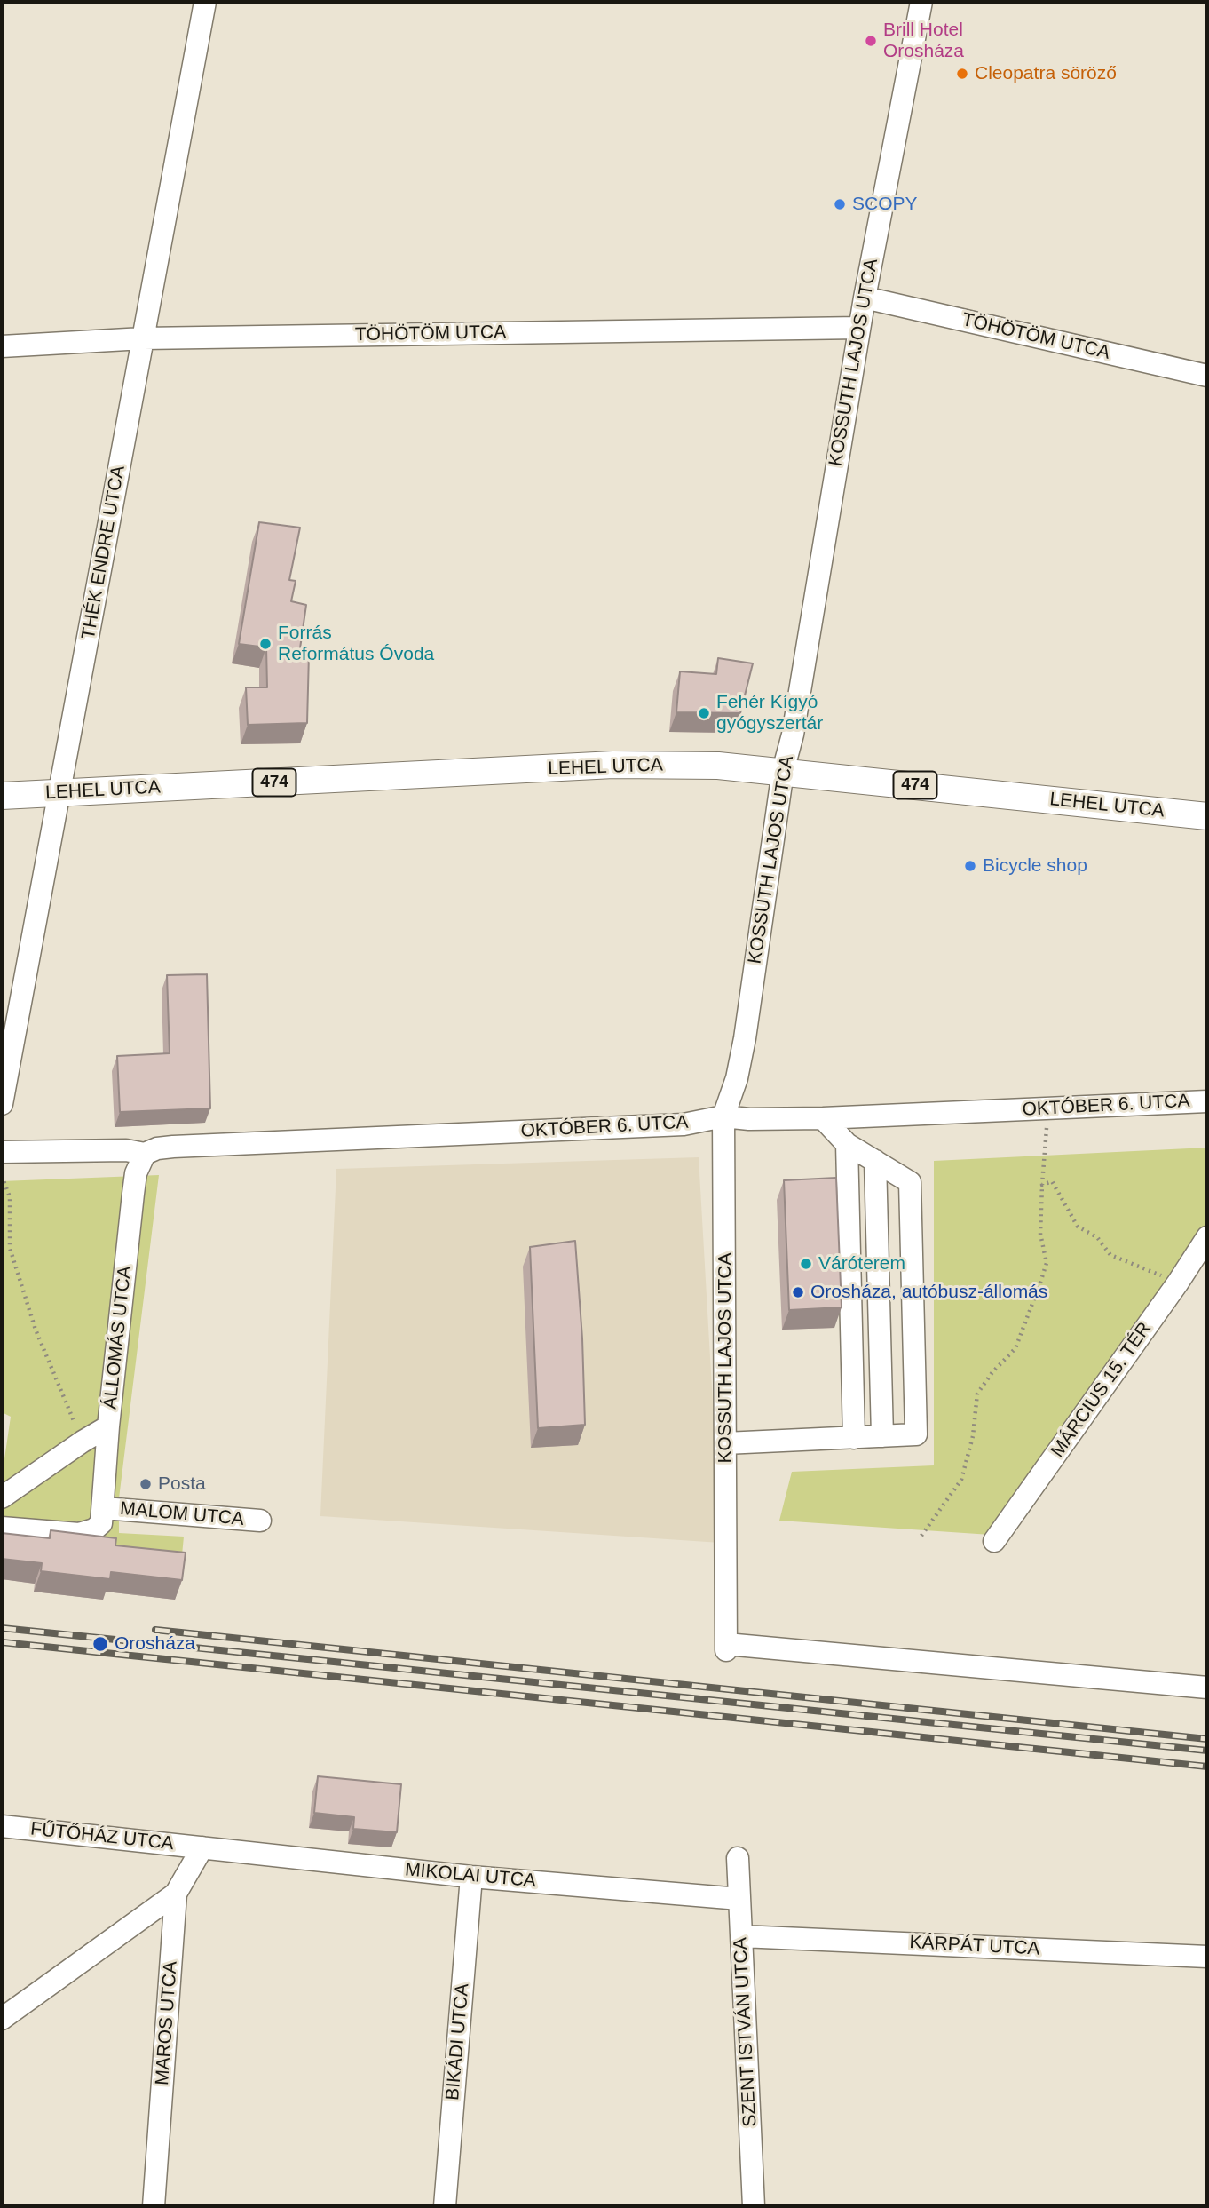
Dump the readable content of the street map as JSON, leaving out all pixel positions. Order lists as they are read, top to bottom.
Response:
{
  "streets": {
    "main road": ["LEHEL UTCA", "474"],
    "street": [
      "TÖHÖTÖM UTCA",
      "KOSSUTH LAJOS UTCA",
      "THÉK ENDRE UTCA",
      "OKTÓBER 6. UTCA",
      "ÁLLOMÁS UTCA",
      "MÁRCIUS 15. TÉR",
      "MALOM UTCA",
      "FŰTŐHÁZ UTCA",
      "MIKOLAI UTCA",
      "KÁRPÁT UTCA",
      "MAROS UTCA",
      "SZENT ISTVÁN UTCA",
      "BIKÁDI UTCA"
    ]
  },
  "crossings": [
    ["TÖHÖTÖM UTCA", "KOSSUTH LAJOS UTCA"],
    ["TÖHÖTÖM UTCA", "THÉK ENDRE UTCA"],
    ["KOSSUTH LAJOS UTCA", "LEHEL UTCA"],
    ["KOSSUTH LAJOS UTCA", "OKTÓBER 6. UTCA"],
    ["THÉK ENDRE UTCA", "LEHEL UTCA"],
    ["OKTÓBER 6. UTCA", "ÁLLOMÁS UTCA"],
    ["ÁLLOMÁS UTCA", "MALOM UTCA"],
    ["FŰTŐHÁZ UTCA", "MIKOLAI UTCA"],
    ["FŰTŐHÁZ UTCA", "MAROS UTCA"],
    ["MIKOLAI UTCA", "MAROS UTCA"],
    ["MIKOLAI UTCA", "SZENT ISTVÁN UTCA"],
    ["MIKOLAI UTCA", "BIKÁDI UTCA"],
    ["KÁRPÁT UTCA", "SZENT ISTVÁN UTCA"]
  ],
  "places": [
    "Brill Hotel Orosháza",
    "Cleopatra söröző",
    "SCOPY",
    "Forrás Református Óvoda",
    "Fehér Kígyó gyógyszertár",
    "Bicycle shop",
    "Váróterem",
    "Orosháza, autóbusz-állomás",
    "Posta",
    "Orosháza"
  ]
}
